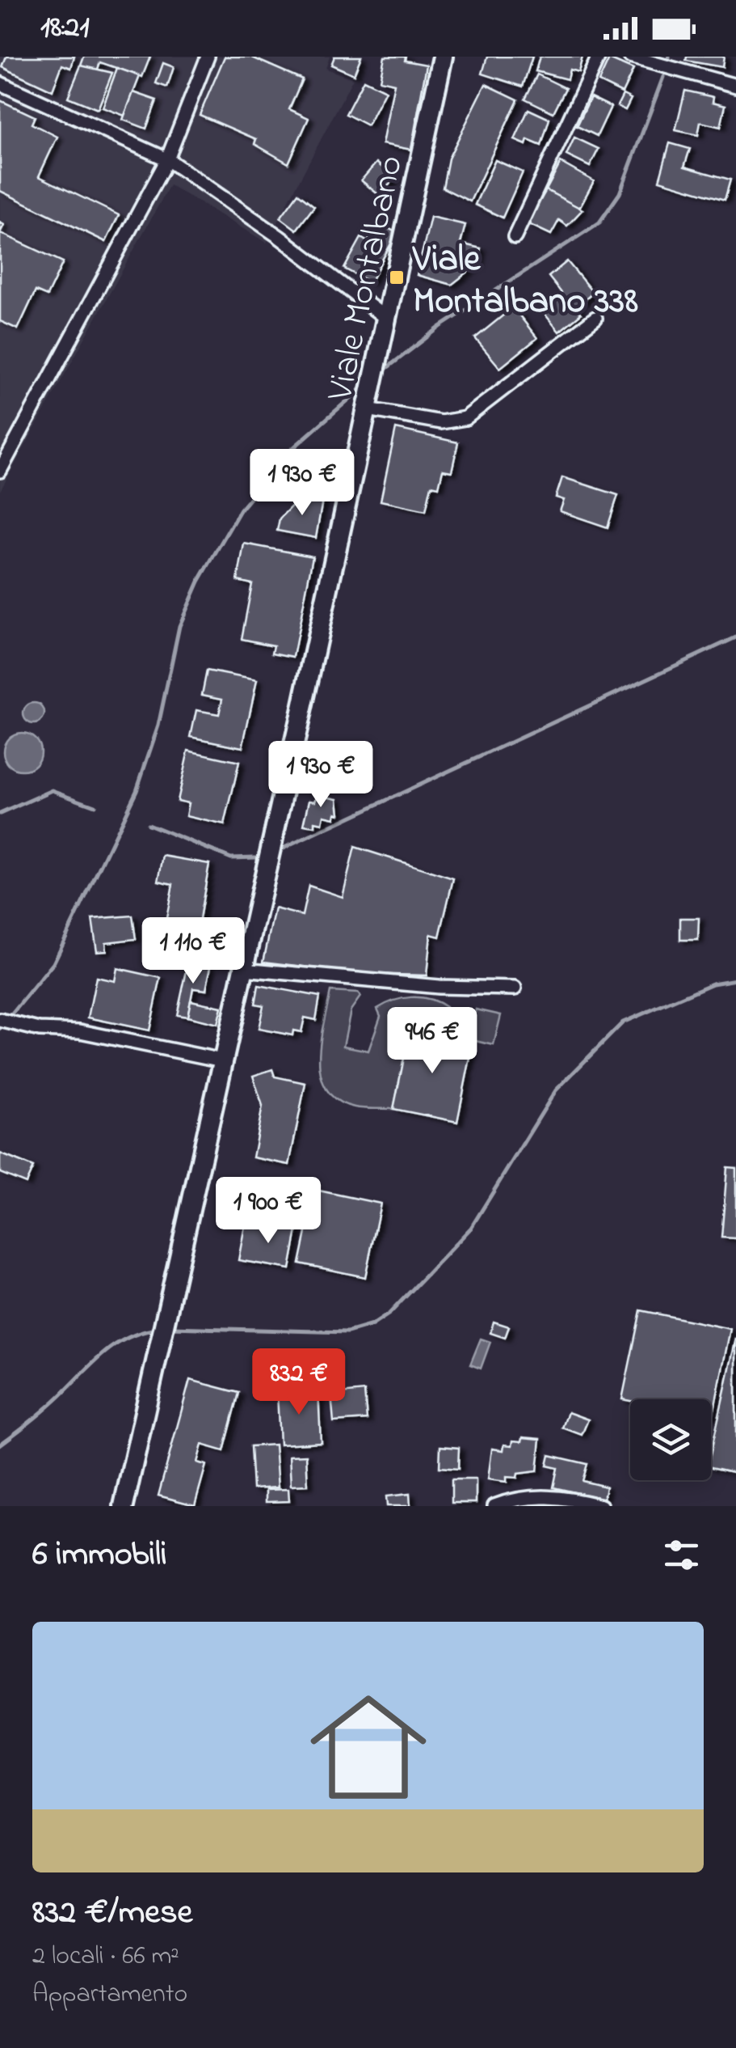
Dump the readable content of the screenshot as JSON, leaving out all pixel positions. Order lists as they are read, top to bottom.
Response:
{
  "streets": {
    "main road": ["Viale Montalbano"]
  },
  "places": {
    "transit": ["Viale Montalbano 338"]
  },
  "page": {
    "status": "18:21",
    "price": [
      "1 930 €",
      "1 930 €",
      "1 110 €",
      "946 €",
      "1 900 €",
      "832 €"
    ],
    "heading": "6 immobili",
    "list": [
      {
        "name": "832 €/mese",
        "note": "2 locali · 66 m² · Appartamento"
      }
    ]
  }
}
